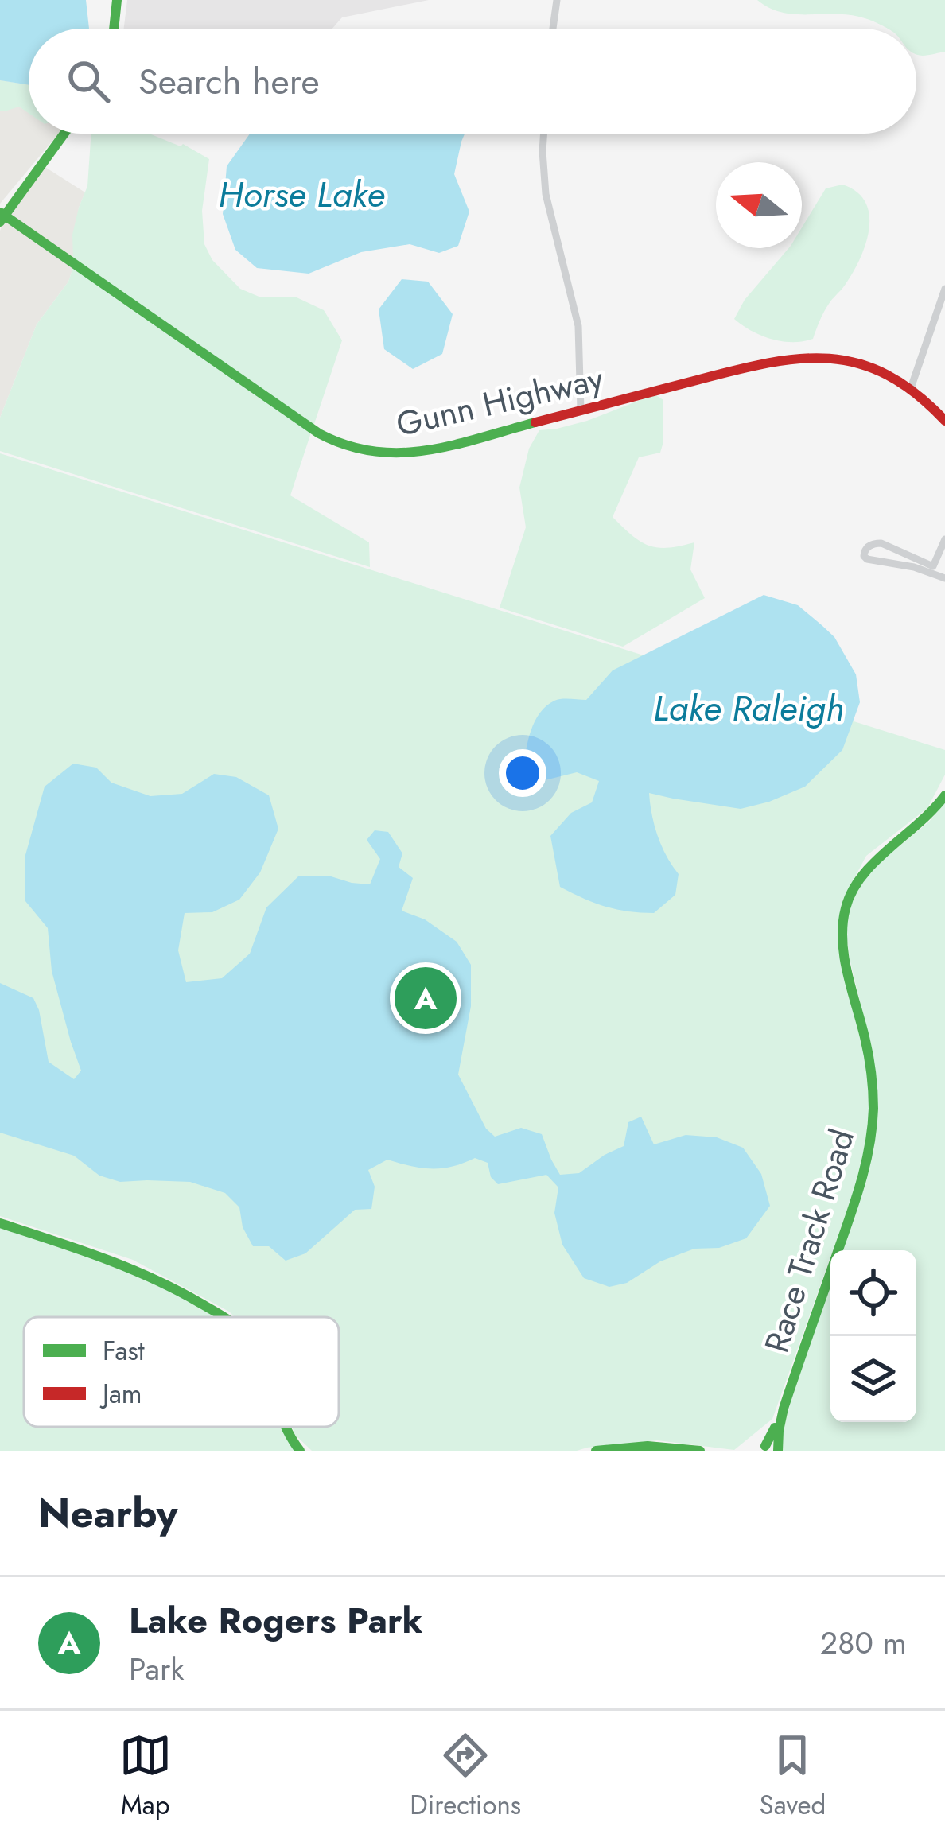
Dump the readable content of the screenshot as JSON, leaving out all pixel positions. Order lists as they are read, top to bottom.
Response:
{
  "streets": {
    "main road": ["Gunn Highway", "Race Track Road"]
  },
  "water": ["Horse Lake", "Lake Raleigh"],
  "legend": ["Fast", "Jam"],
  "north": "left",
  "page": {
    "search": "Search here",
    "pins": "A",
    "heading": "Nearby",
    "list": [
      {
        "mark": "A",
        "name": "Lake Rogers Park",
        "note": "Park",
        "value": "280 m"
      }
    ],
    "nav": ["Map", "Directions", "Saved"]
  }
}
